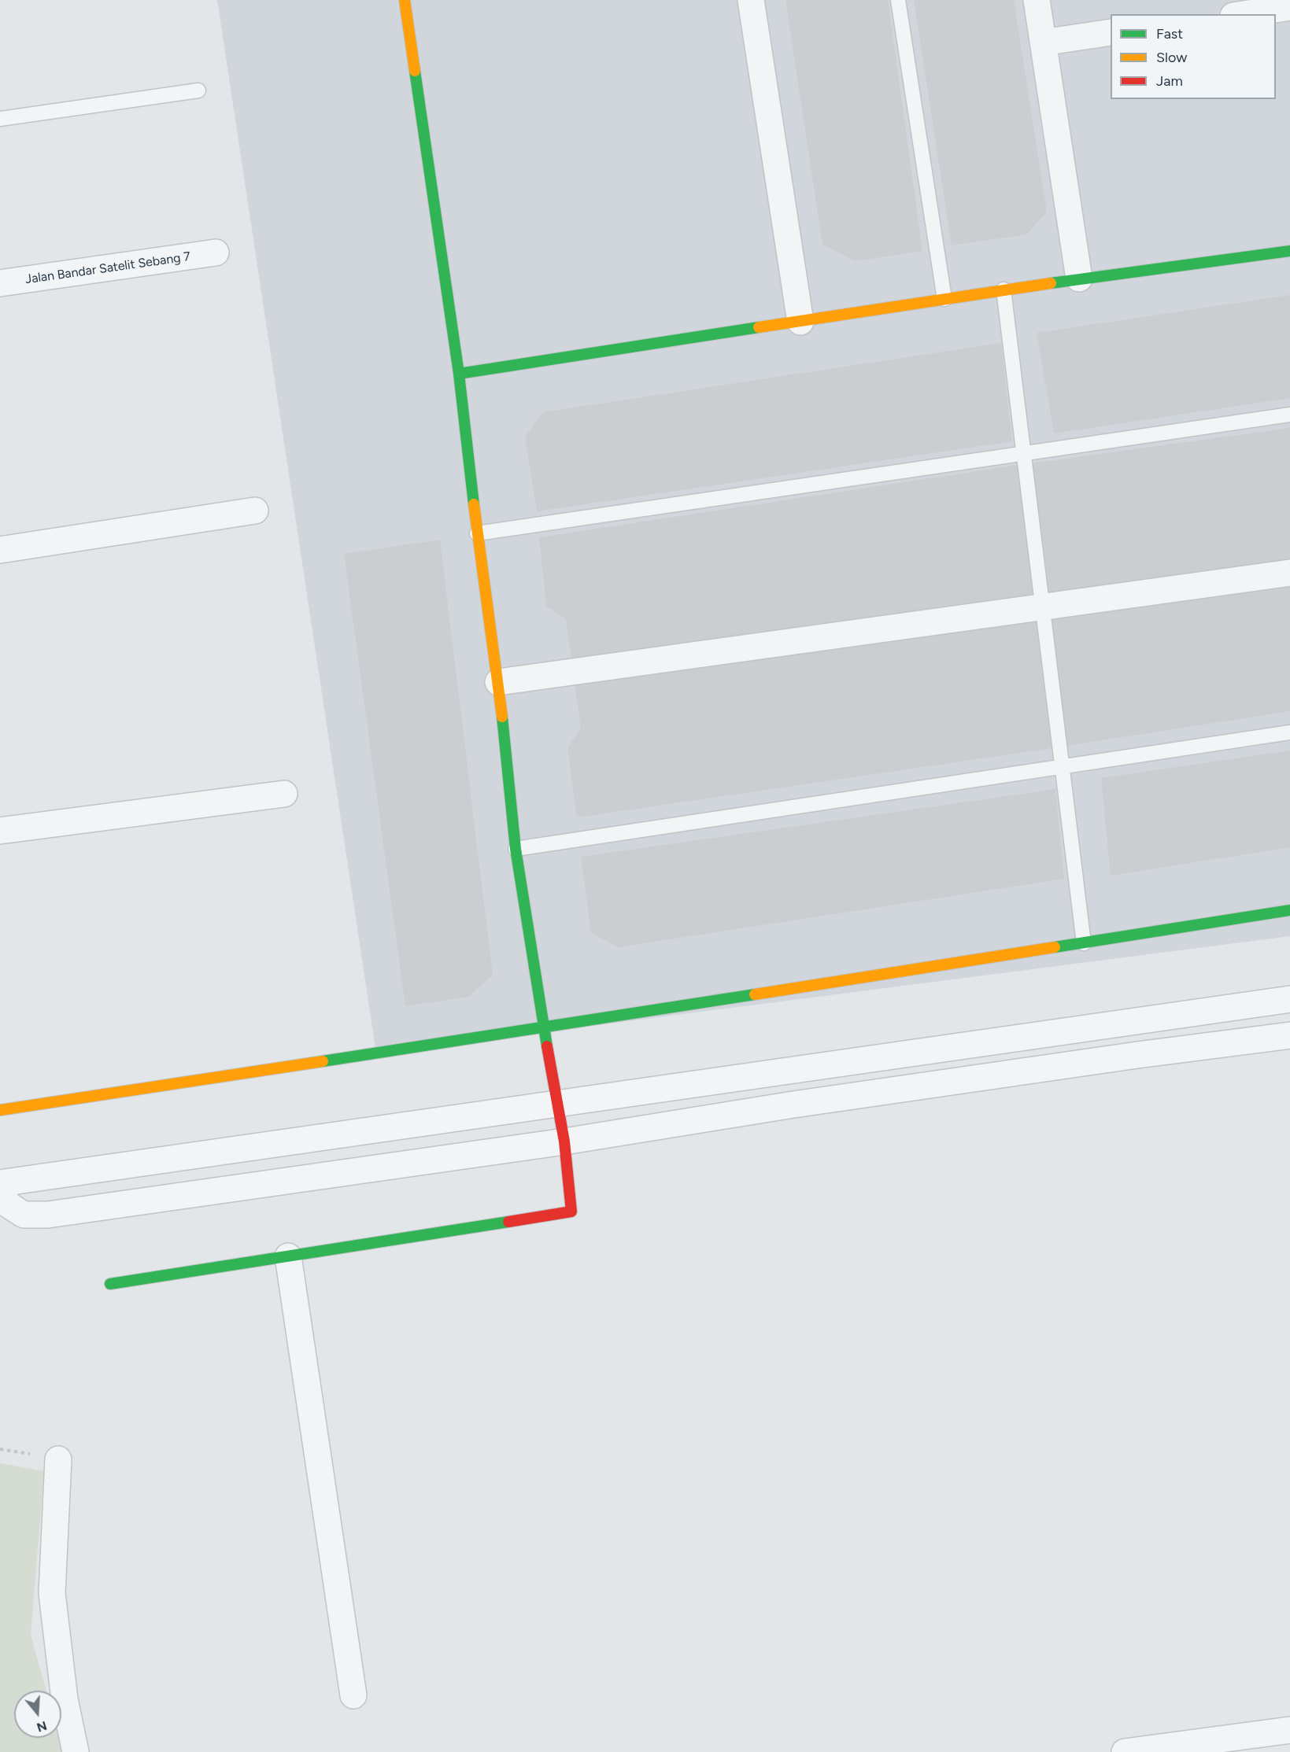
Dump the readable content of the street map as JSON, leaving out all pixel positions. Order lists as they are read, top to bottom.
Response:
{
  "streets": {
    "street": ["Jalan Bandar Satelit Sebang 7"]
  },
  "legend": ["Fast", "Slow", "Jam"],
  "north": "bottom"
}
